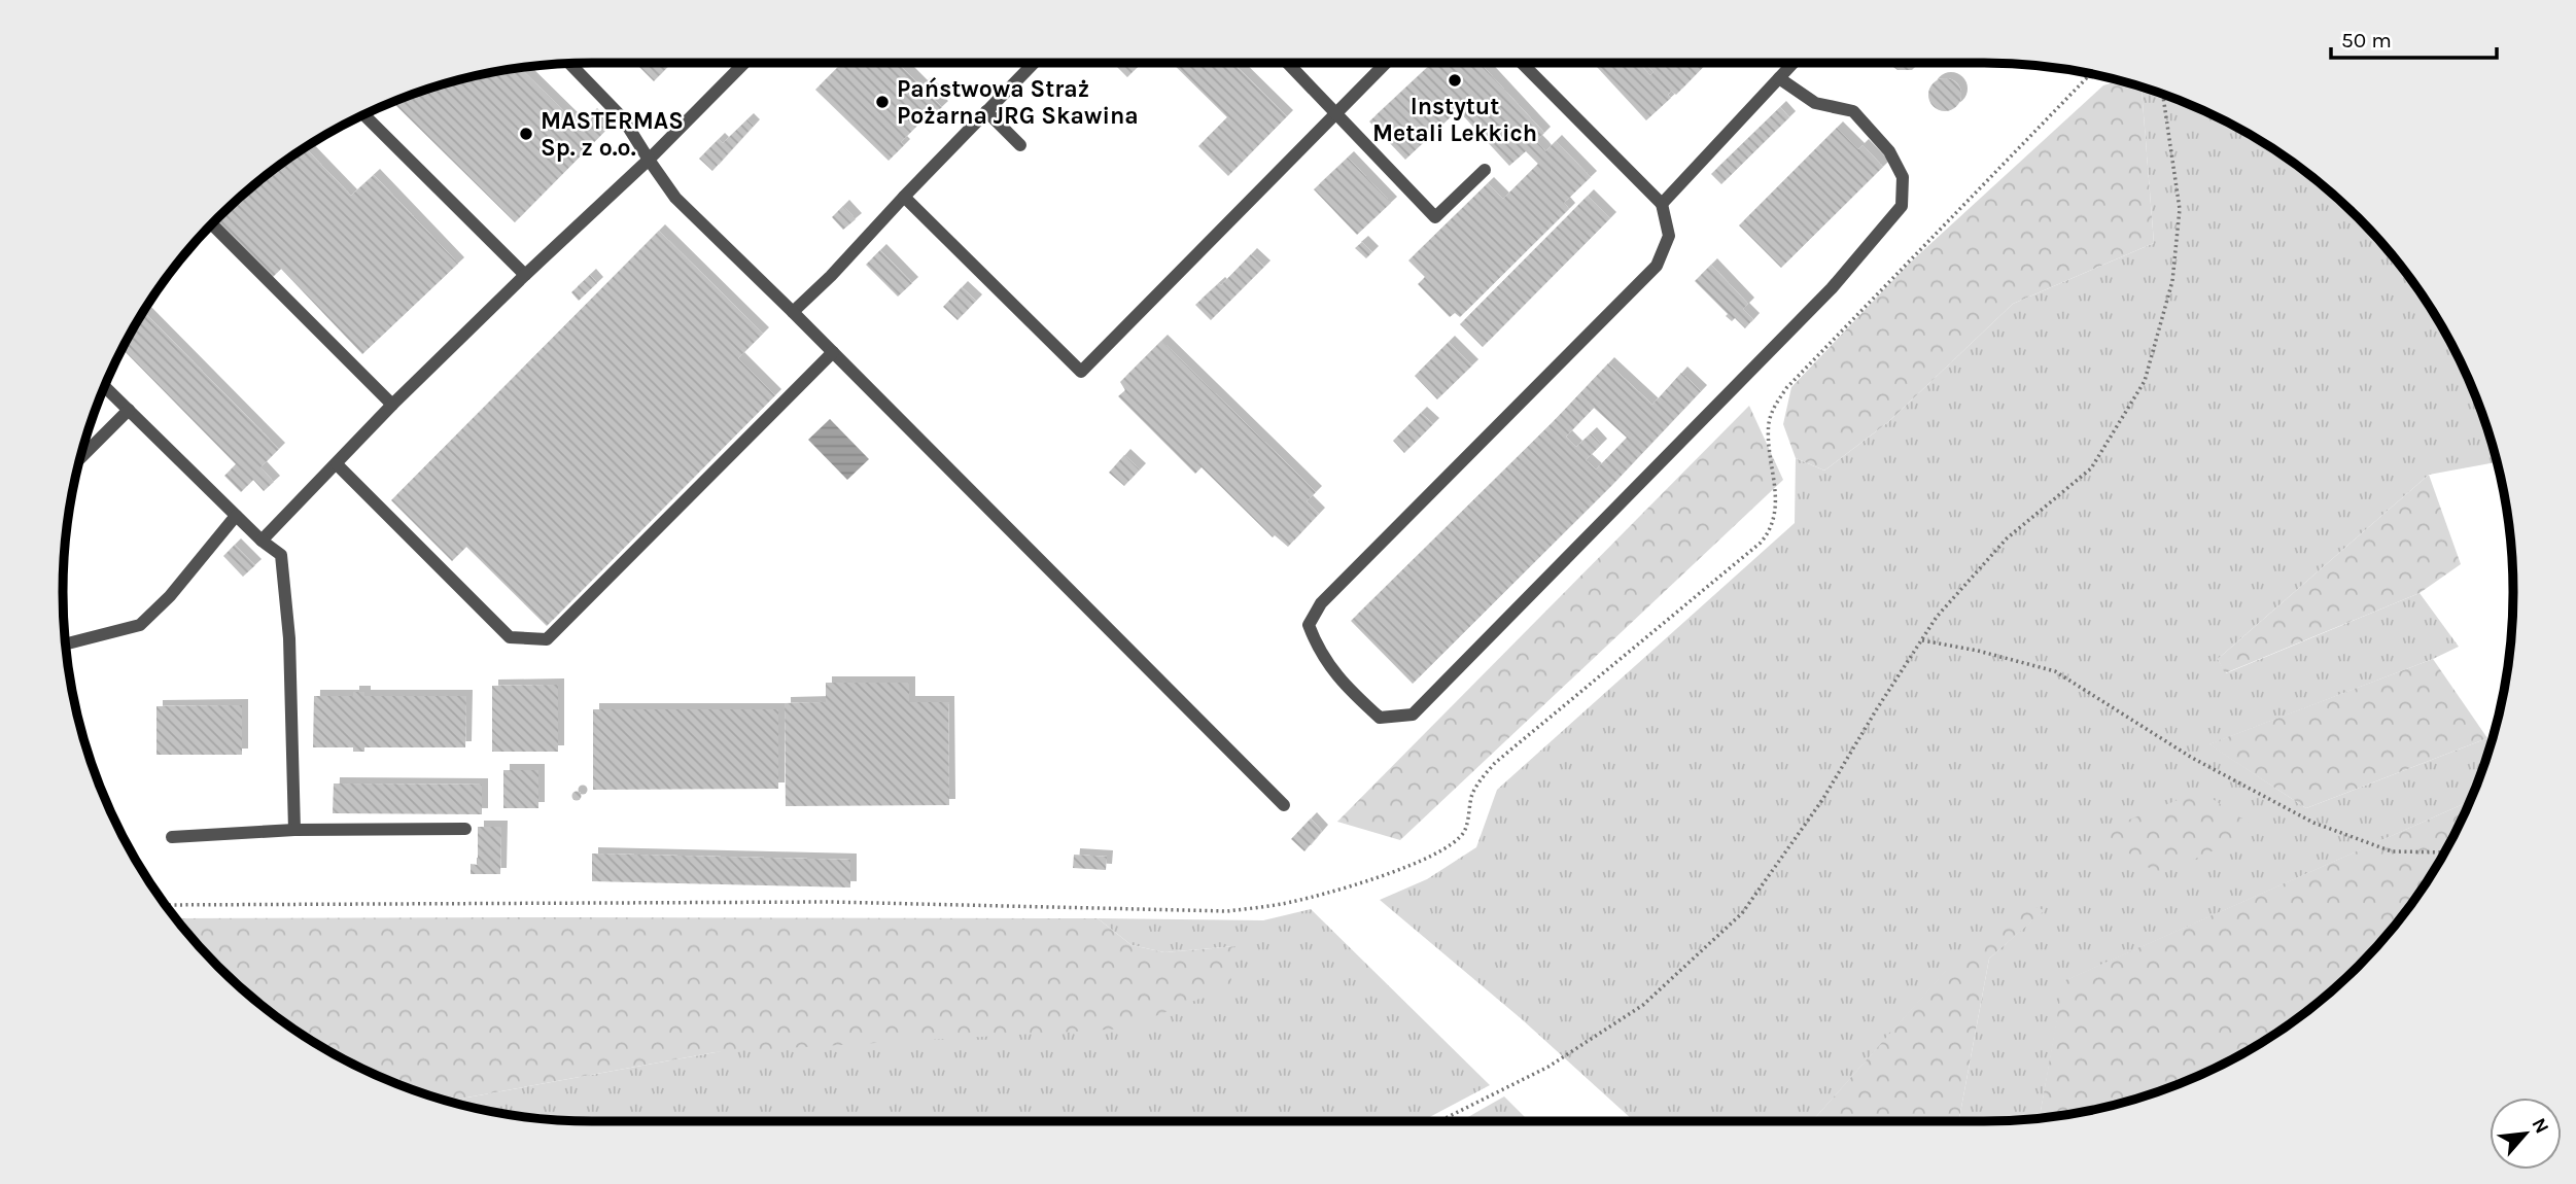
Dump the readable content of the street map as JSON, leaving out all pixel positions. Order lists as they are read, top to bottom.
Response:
{
  "places": ["Instytut Metali Lekkich", "Państwowa Straż Pożarna JRG Skawina", "MASTERMAS Sp. z o.o."],
  "scale_bar": "50 m",
  "north": "top right"
}
